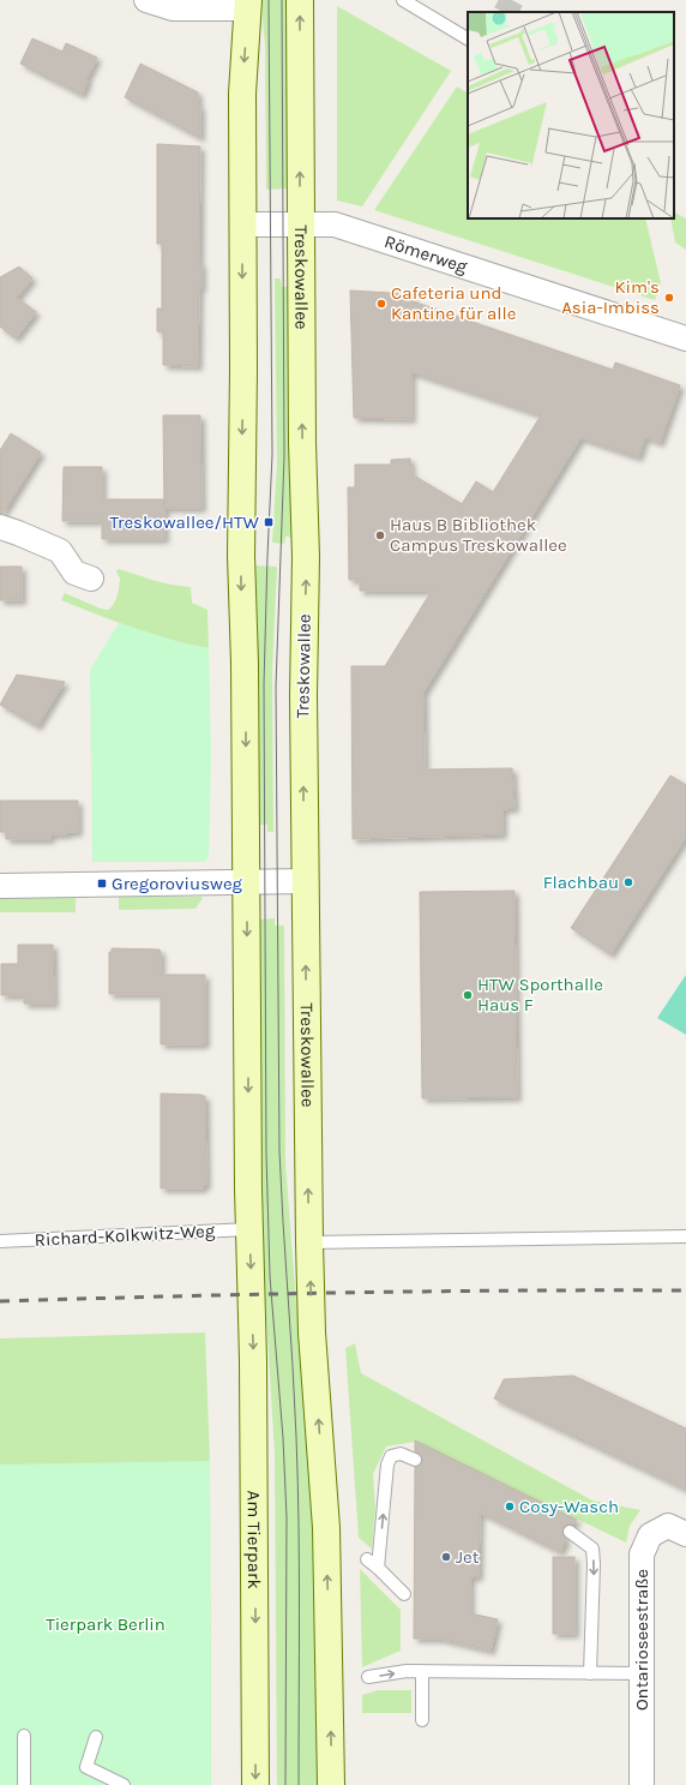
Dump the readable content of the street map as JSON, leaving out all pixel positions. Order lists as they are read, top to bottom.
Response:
{
  "streets": {
    "main road": ["Treskowallee", "Am Tierpark"],
    "street": ["Römerweg", "Ontarioseestraße"],
    "lane": ["Richard-Kolkwitz-Weg"]
  },
  "crossings": [
    ["Römerweg", "Treskowallee"],
    ["Richard-Kolkwitz-Weg", "Am Tierpark"]
  ],
  "one_way": ["Am Tierpark"],
  "parks": ["Tierpark Berlin"],
  "places": {
    "other": [
      "Kim's Asia-Imbiss",
      "Cafeteria und Kantine für alle",
      "Haus B Bibliothek Campus Treskowallee",
      "Flachbau",
      "HTW Sporthalle Haus F",
      "Cosy-Wasch",
      "Jet"
    ],
    "transit": ["Treskowallee/HTW", "Gregoroviusweg"]
  }
}
